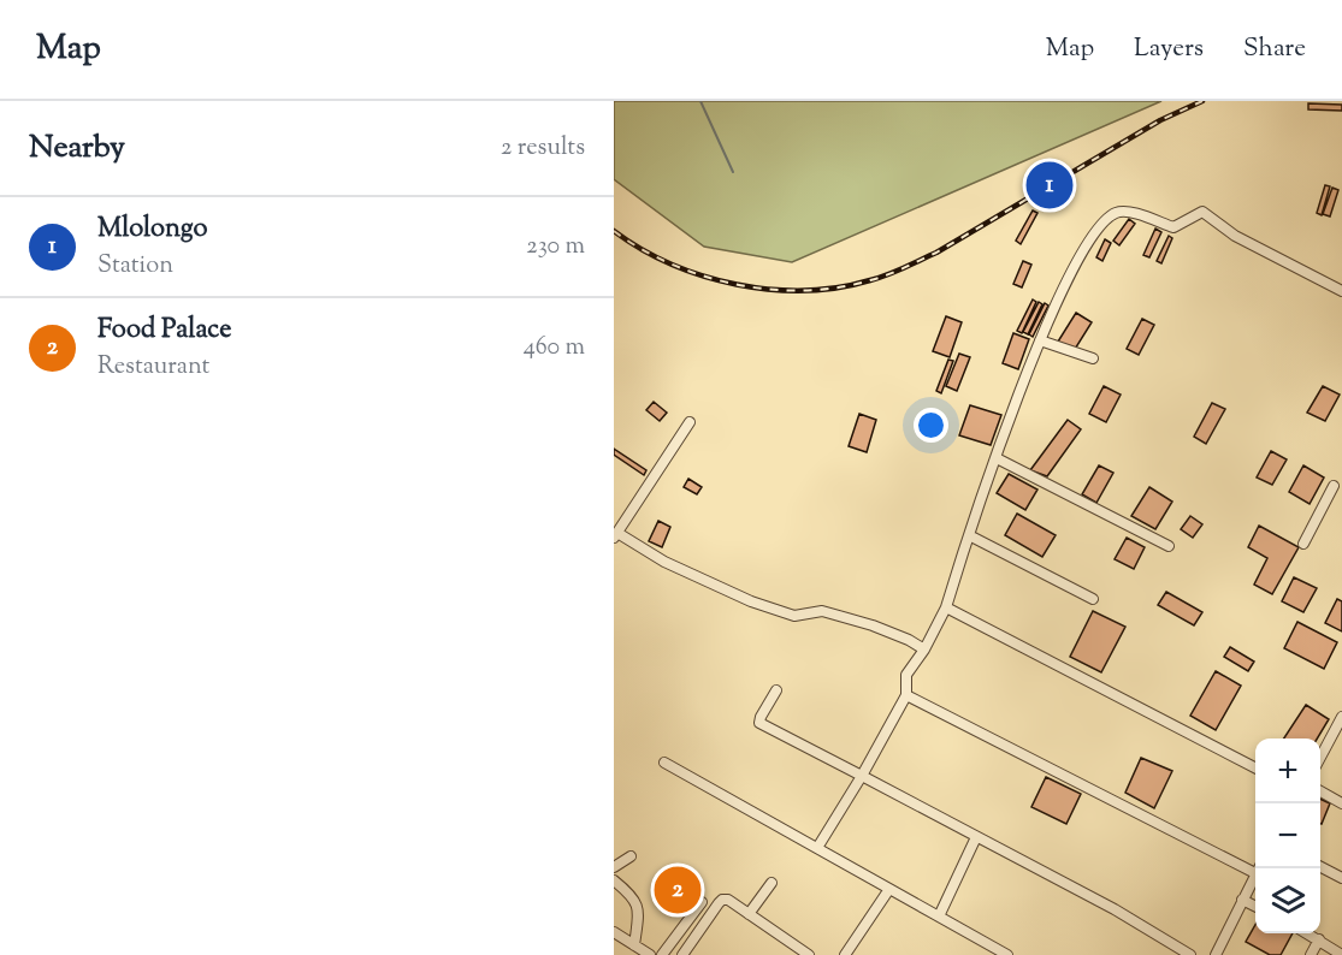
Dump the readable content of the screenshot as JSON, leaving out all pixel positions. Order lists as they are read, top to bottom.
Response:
{
  "page": {
    "header": "Map",
    "nav": ["Map", "Layers", "Share"],
    "heading": ["Nearby", "2 results"],
    "pins": ["1", "2"],
    "list": [
      {
        "mark": "1",
        "name": "Mlolongo",
        "note": "Station",
        "value": "230 m"
      },
      {
        "mark": "2",
        "name": "Food Palace",
        "note": "Restaurant",
        "value": "460 m"
      }
    ],
    "map_buttons": ["+", "−"]
  }
}
